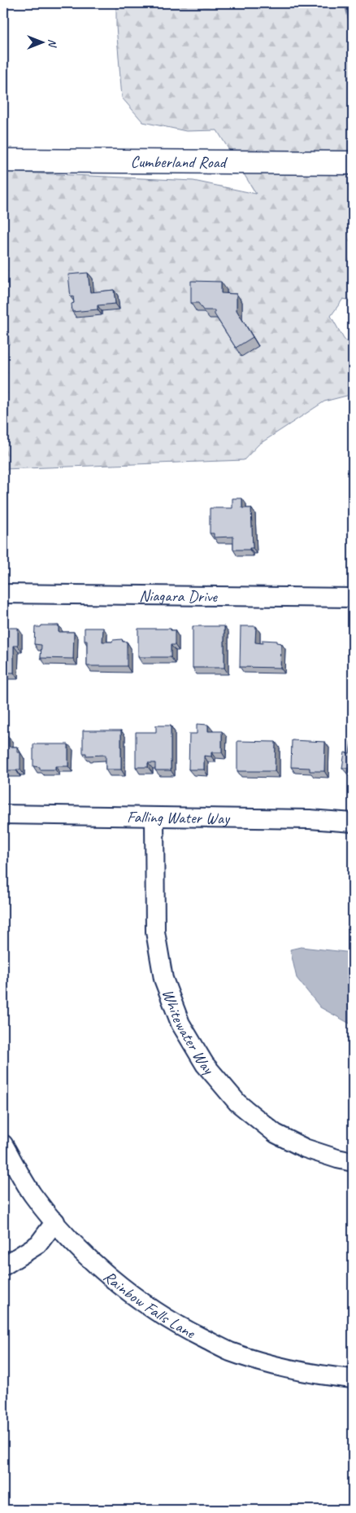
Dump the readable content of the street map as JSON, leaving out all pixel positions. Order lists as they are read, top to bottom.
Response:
{
  "streets": {
    "main road": ["Cumberland Road"],
    "street": [
      "Niagara Drive",
      "Falling Water Way",
      "Whitewater Way",
      "Rainbow Falls Lane"
    ]
  },
  "crossings": [
    ["Falling Water Way", "Whitewater Way"]
  ],
  "north": "right"
}
